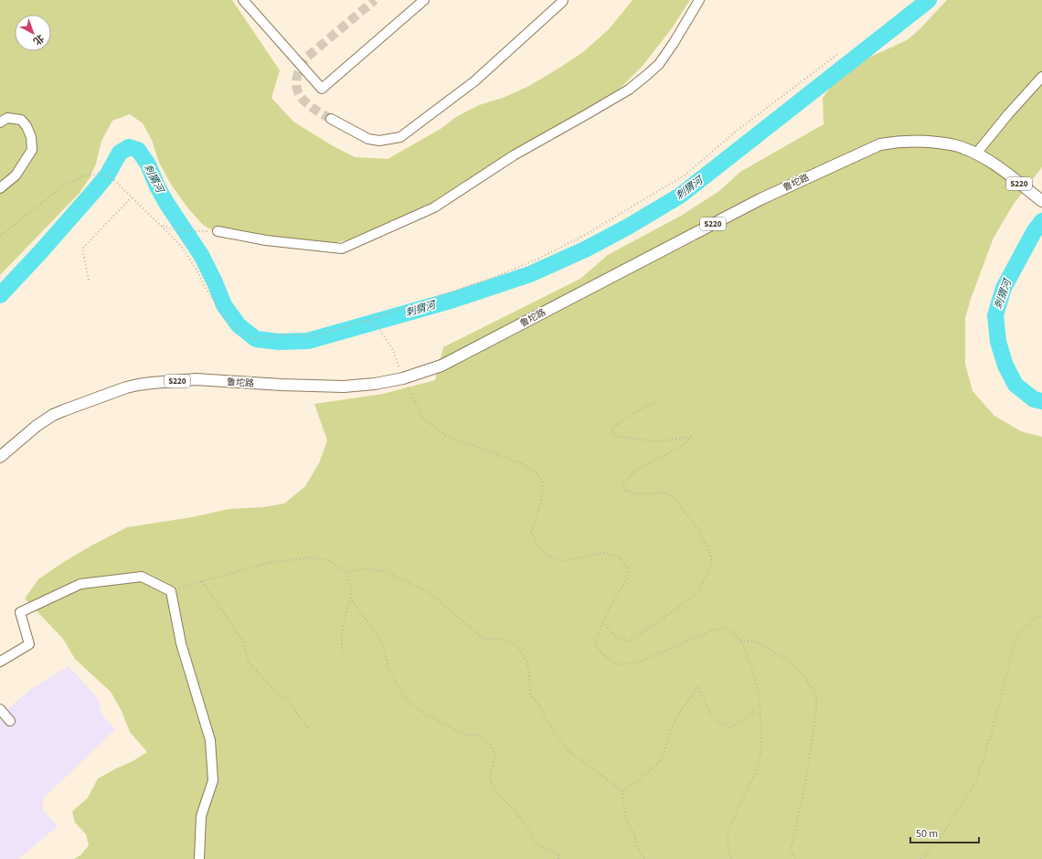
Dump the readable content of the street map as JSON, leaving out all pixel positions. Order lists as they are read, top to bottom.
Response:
{
  "streets": {
    "main road": ["鲁坨路", "S220"]
  },
  "water": ["刺猬河"],
  "scale_bar": "50 m",
  "north": "bottom right"
}
